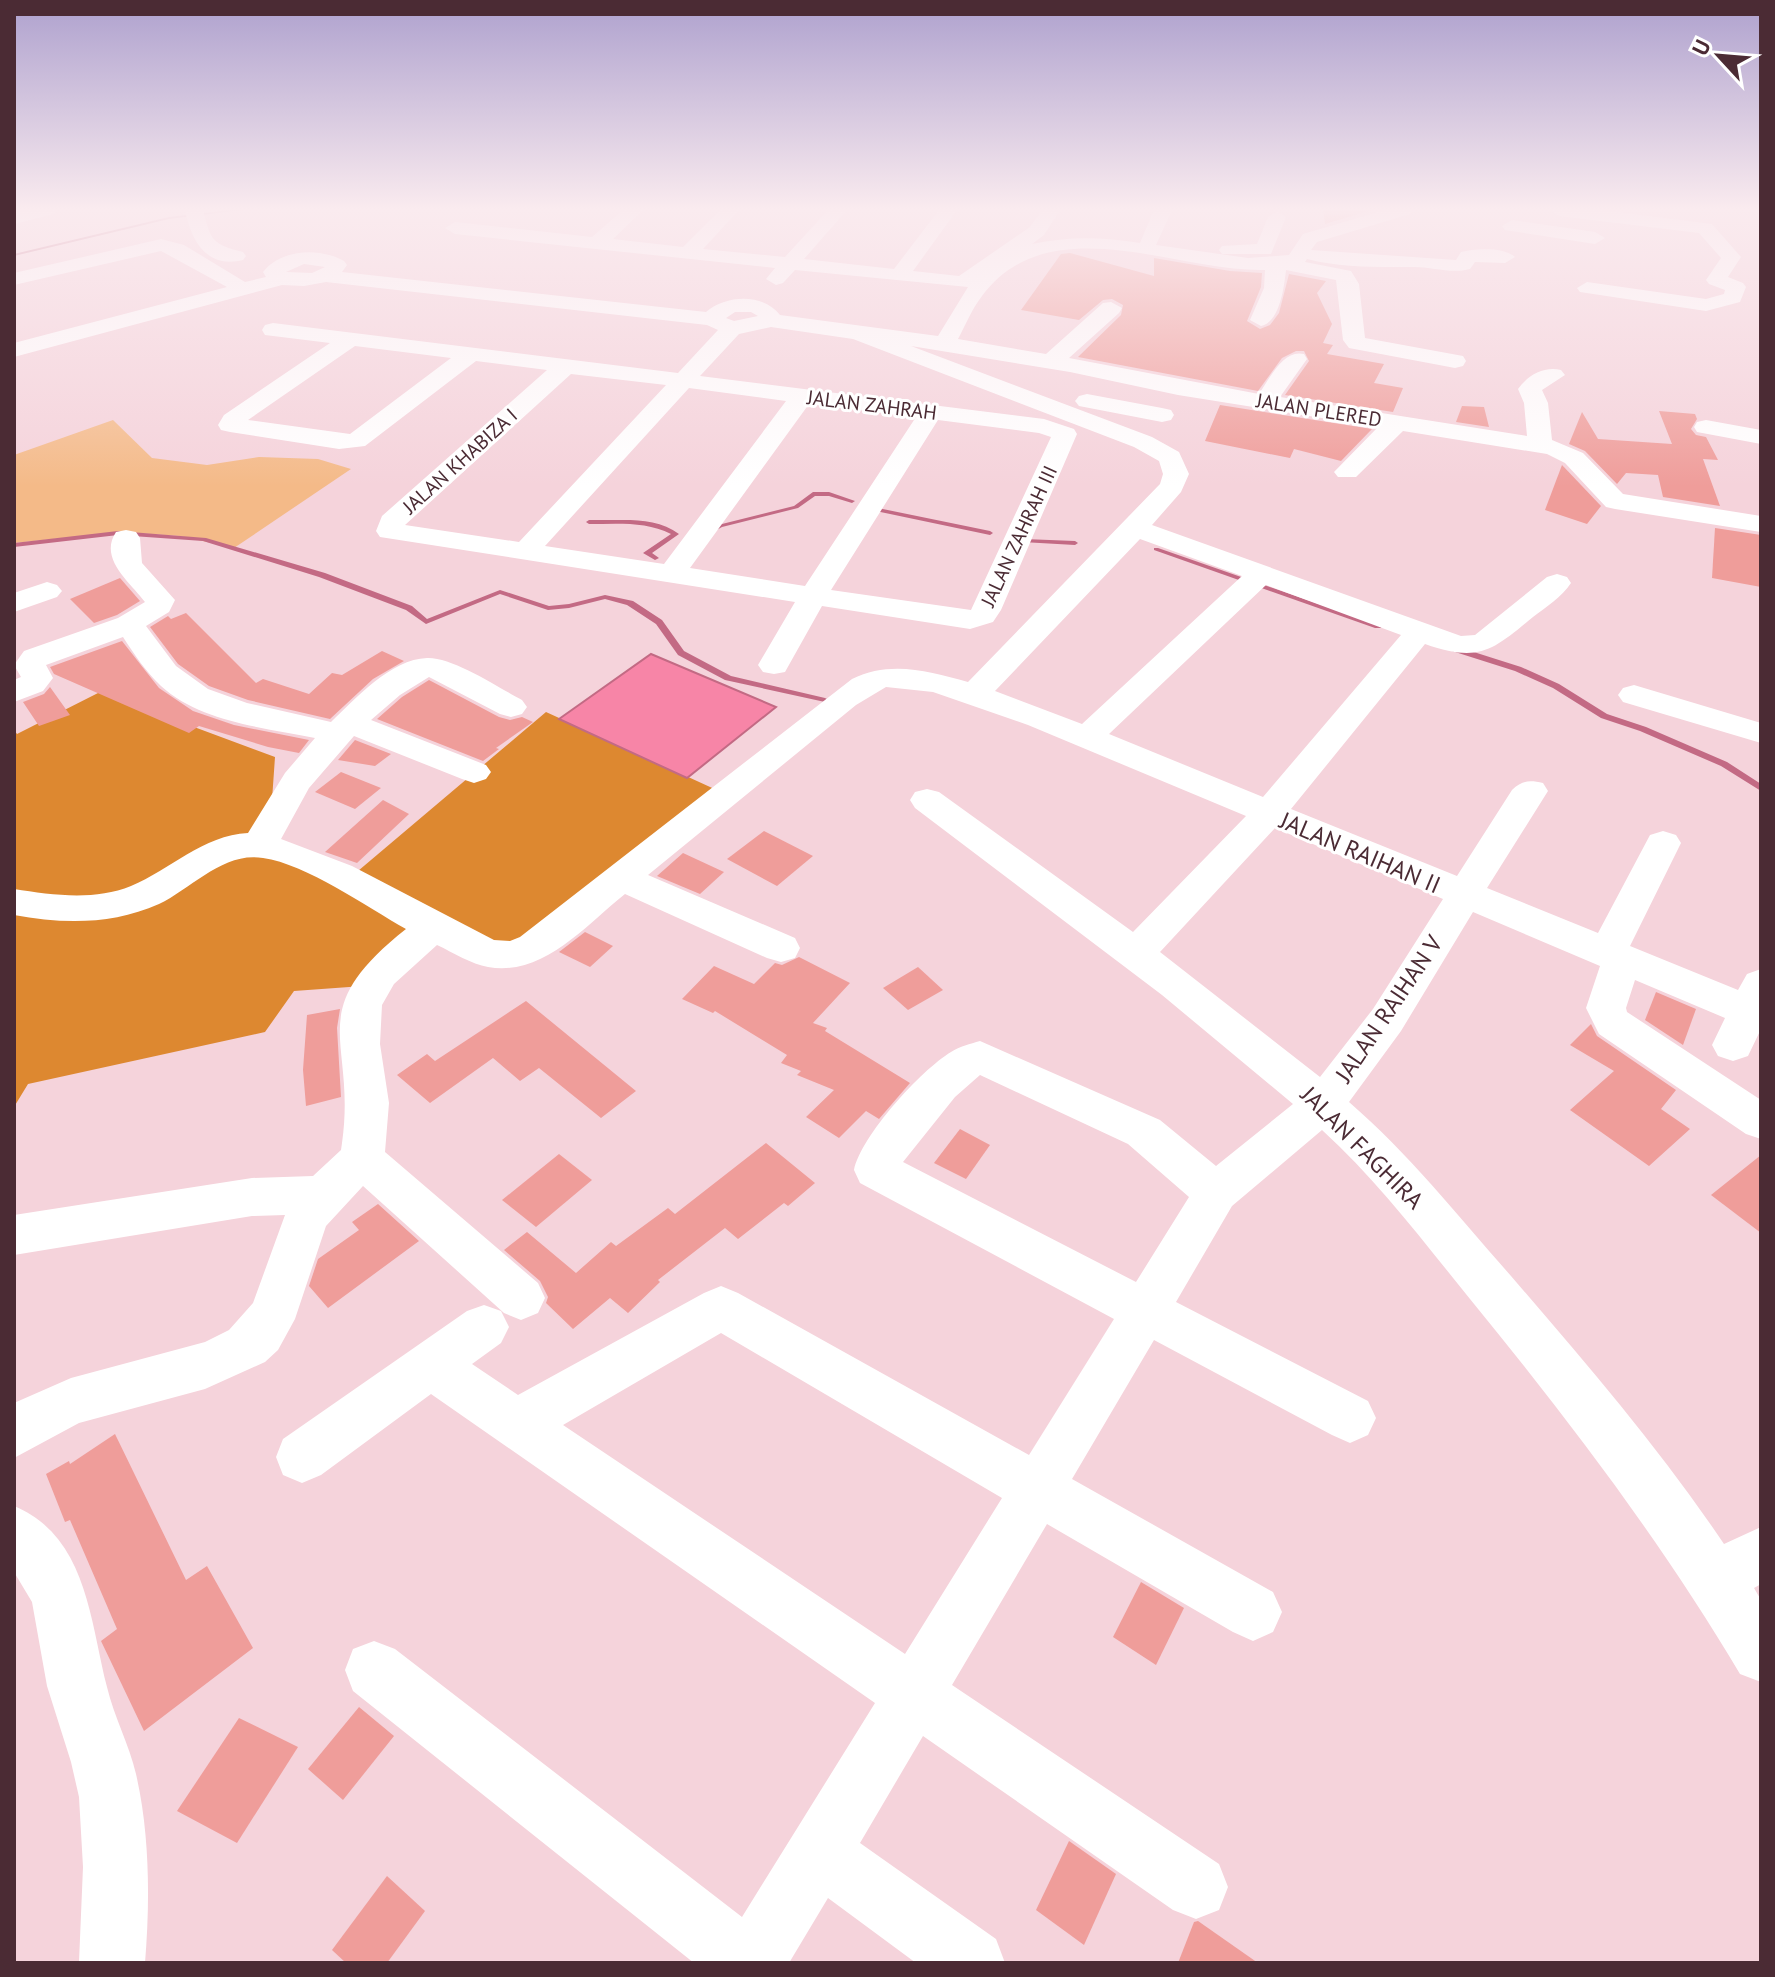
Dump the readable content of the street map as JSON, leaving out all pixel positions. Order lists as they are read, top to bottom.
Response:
{
  "streets": {
    "street": [
      "JALAN ZAHRAH",
      "JALAN PLERED",
      "JALAN KHABIZA I",
      "JALAN ZAHRAH III",
      "JALAN RAIHAN II",
      "JALAN RAIHAN V",
      "JALAN FAGHIRA"
    ]
  },
  "crossings": [
    ["JALAN ZAHRAH", "JALAN KHABIZA I"],
    ["JALAN ZAHRAH", "JALAN ZAHRAH III"],
    ["JALAN RAIHAN II", "JALAN RAIHAN V"],
    ["JALAN RAIHAN V", "JALAN FAGHIRA"]
  ],
  "north": "top left"
}
